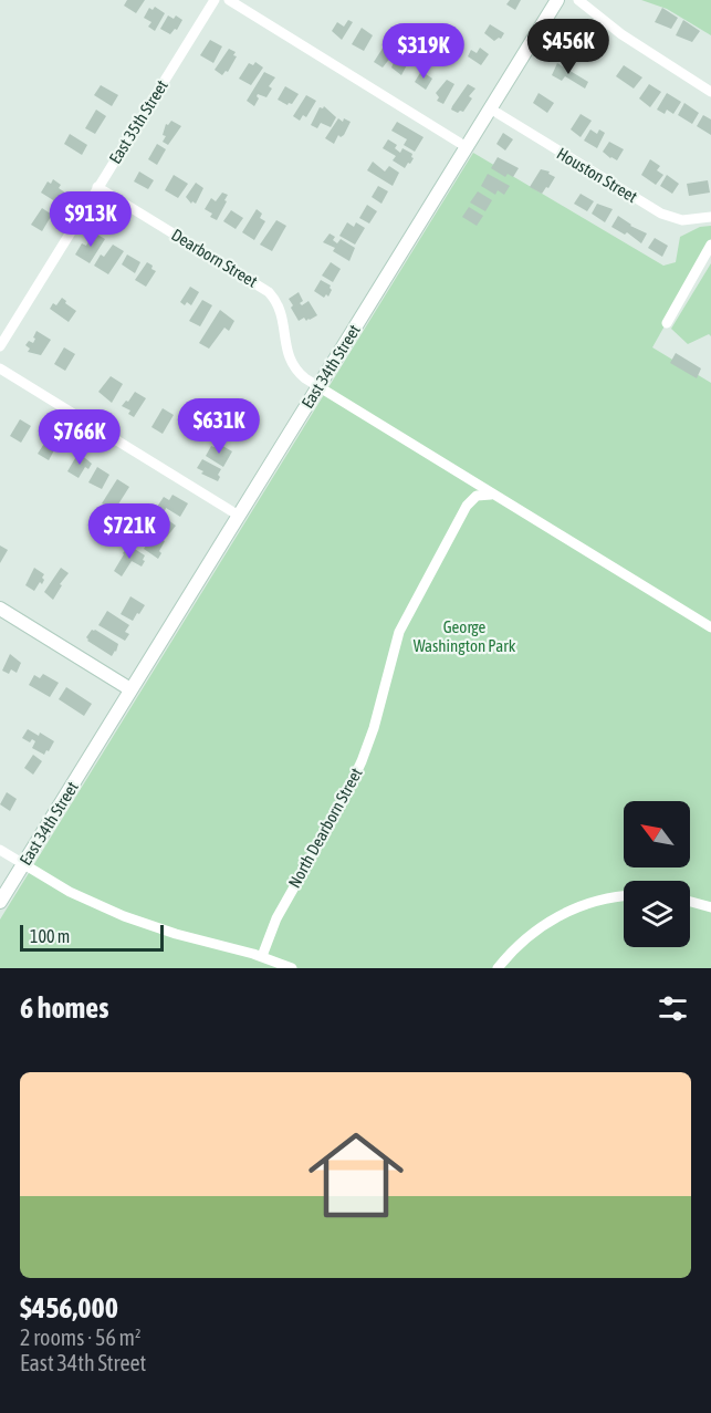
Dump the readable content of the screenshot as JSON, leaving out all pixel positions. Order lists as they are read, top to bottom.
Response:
{
  "streets": {
    "main road": ["East 34th Street"],
    "street": [
      "East 35th Street",
      "Houston Street",
      "Dearborn Street",
      "North Dearborn Street"
    ]
  },
  "crossings": [
    ["East 35th Street", "Dearborn Street"],
    ["Houston Street", "East 34th Street"],
    ["Dearborn Street", "East 34th Street"]
  ],
  "parks": ["George Washington Park"],
  "scale_bar": "100 m",
  "north": "top left",
  "page": {
    "price": [
      "$456K",
      "$319K",
      "$913K",
      "$631K",
      "$766K",
      "$721K"
    ],
    "scale": "100 m",
    "heading": "6 homes",
    "list": [
      {
        "name": "$456,000",
        "note": "2 rooms · 56 m² · East 34th Street"
      }
    ]
  }
}
